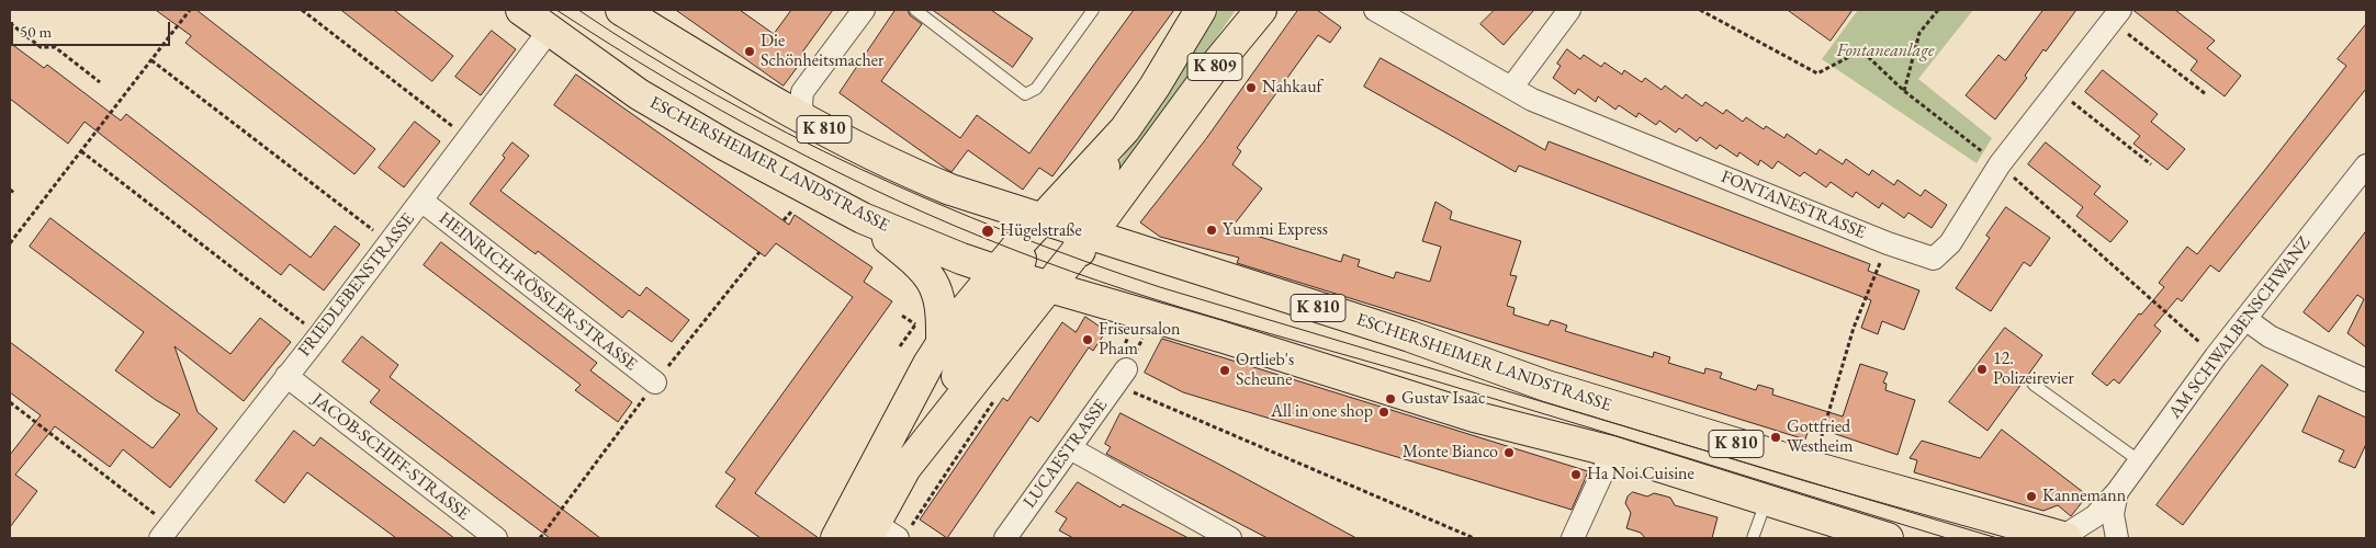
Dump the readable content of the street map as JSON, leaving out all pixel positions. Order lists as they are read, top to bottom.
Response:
{
  "streets": {
    "main road": ["K 809", "K 810", "ESCHERSHEIMER LANDSTRASSE"],
    "street": [
      "FONTANESTRASSE",
      "FRIEDLEBENSTRASSE",
      "HEINRICH-RÖSSLER-STRASSE",
      "AM SCHWALBENSCHWANZ",
      "LUCAESTRASSE",
      "JACOB-SCHIFF-STRASSE"
    ]
  },
  "crossings": [
    ["K 809", "ESCHERSHEIMER LANDSTRASSE"],
    ["ESCHERSHEIMER LANDSTRASSE", "FRIEDLEBENSTRASSE"],
    ["ESCHERSHEIMER LANDSTRASSE", "AM SCHWALBENSCHWANZ"],
    ["FRIEDLEBENSTRASSE", "HEINRICH-RÖSSLER-STRASSE"],
    ["FRIEDLEBENSTRASSE", "JACOB-SCHIFF-STRASSE"]
  ],
  "parks": ["Fontaneanlage"],
  "places": [
    "Die Schönheitsmacher",
    "Nahkauf",
    "Yummi Express",
    "Hügelstraße",
    "Friseursalon Pham",
    "12. Polizeirevier",
    "Ortlieb's Scheune",
    "Gustav Isaac",
    "All in one shop",
    "Gottfried Westheim",
    "Monte Bianco",
    "Ha Noi Cuisine",
    "Kannemann"
  ],
  "scale_bar": "50 m"
}
